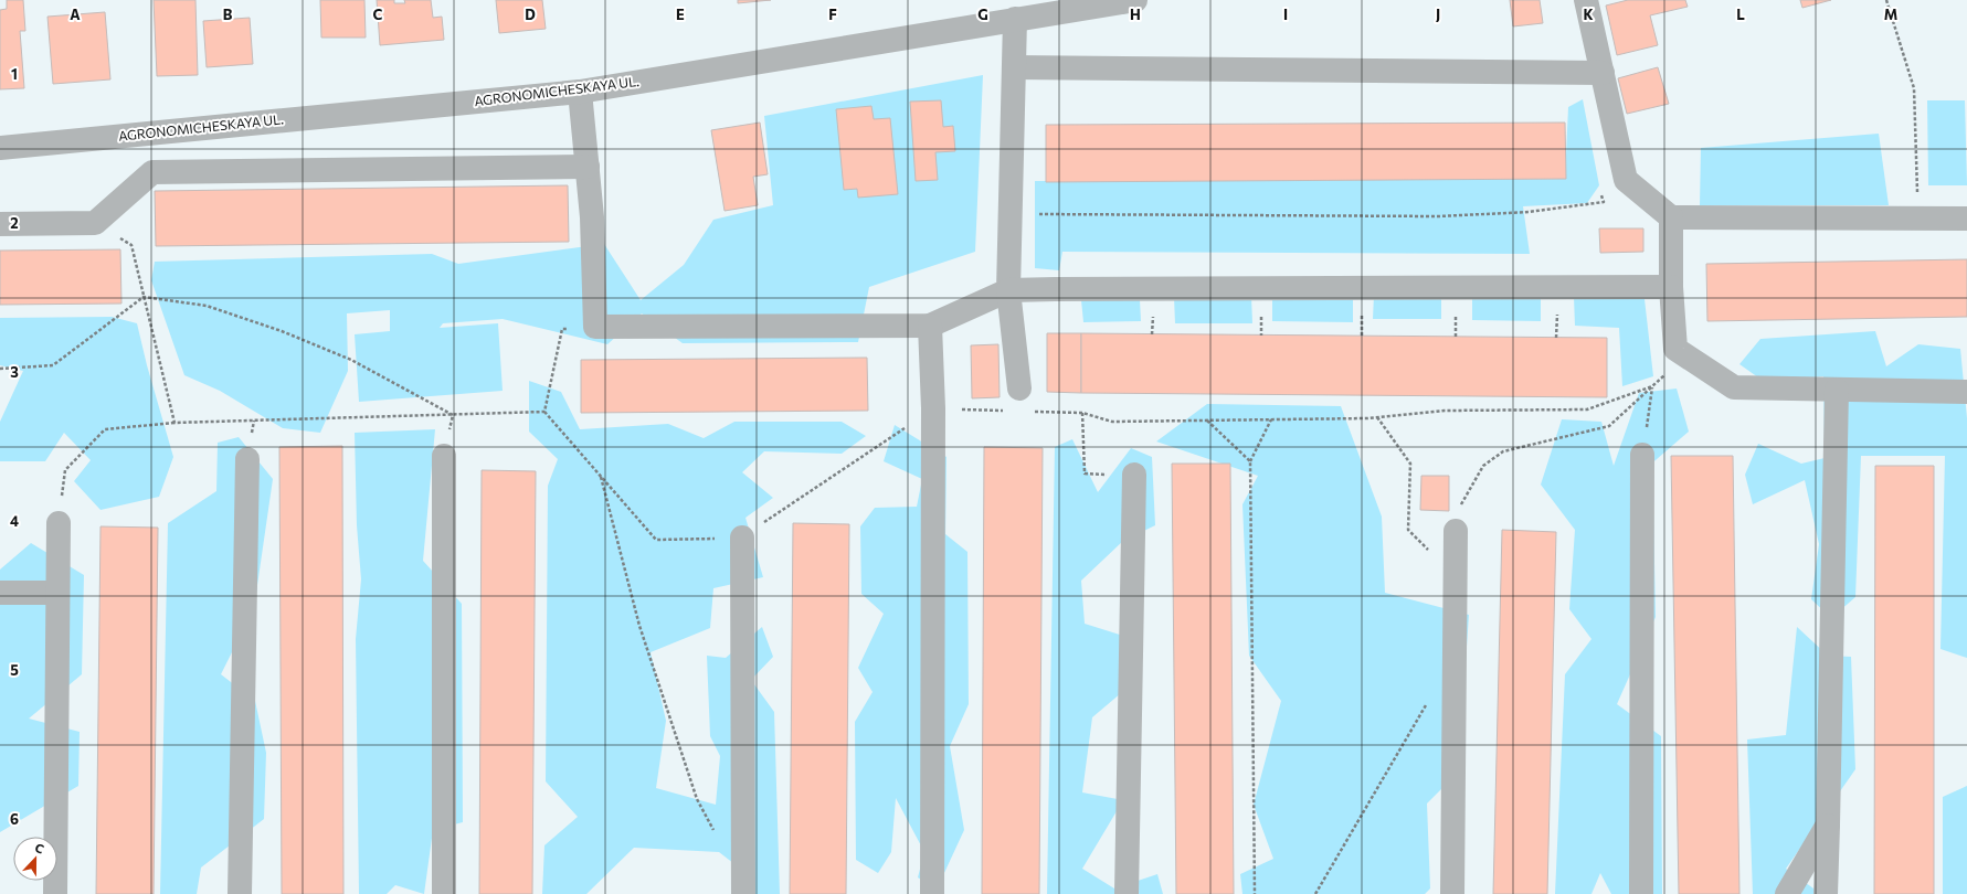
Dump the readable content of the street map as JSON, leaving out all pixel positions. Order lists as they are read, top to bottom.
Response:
{
  "streets": {
    "street": ["AGRONOMICHESKAYA UL."]
  },
  "north": "top",
  "grid": {
    "columns": [
      "A",
      "B",
      "C",
      "D",
      "E",
      "F",
      "G",
      "H",
      "I",
      "J",
      "K",
      "L",
      "M"
    ],
    "rows": [
      "1",
      "2",
      "3",
      "4",
      "5",
      "6"
    ]
  }
}
